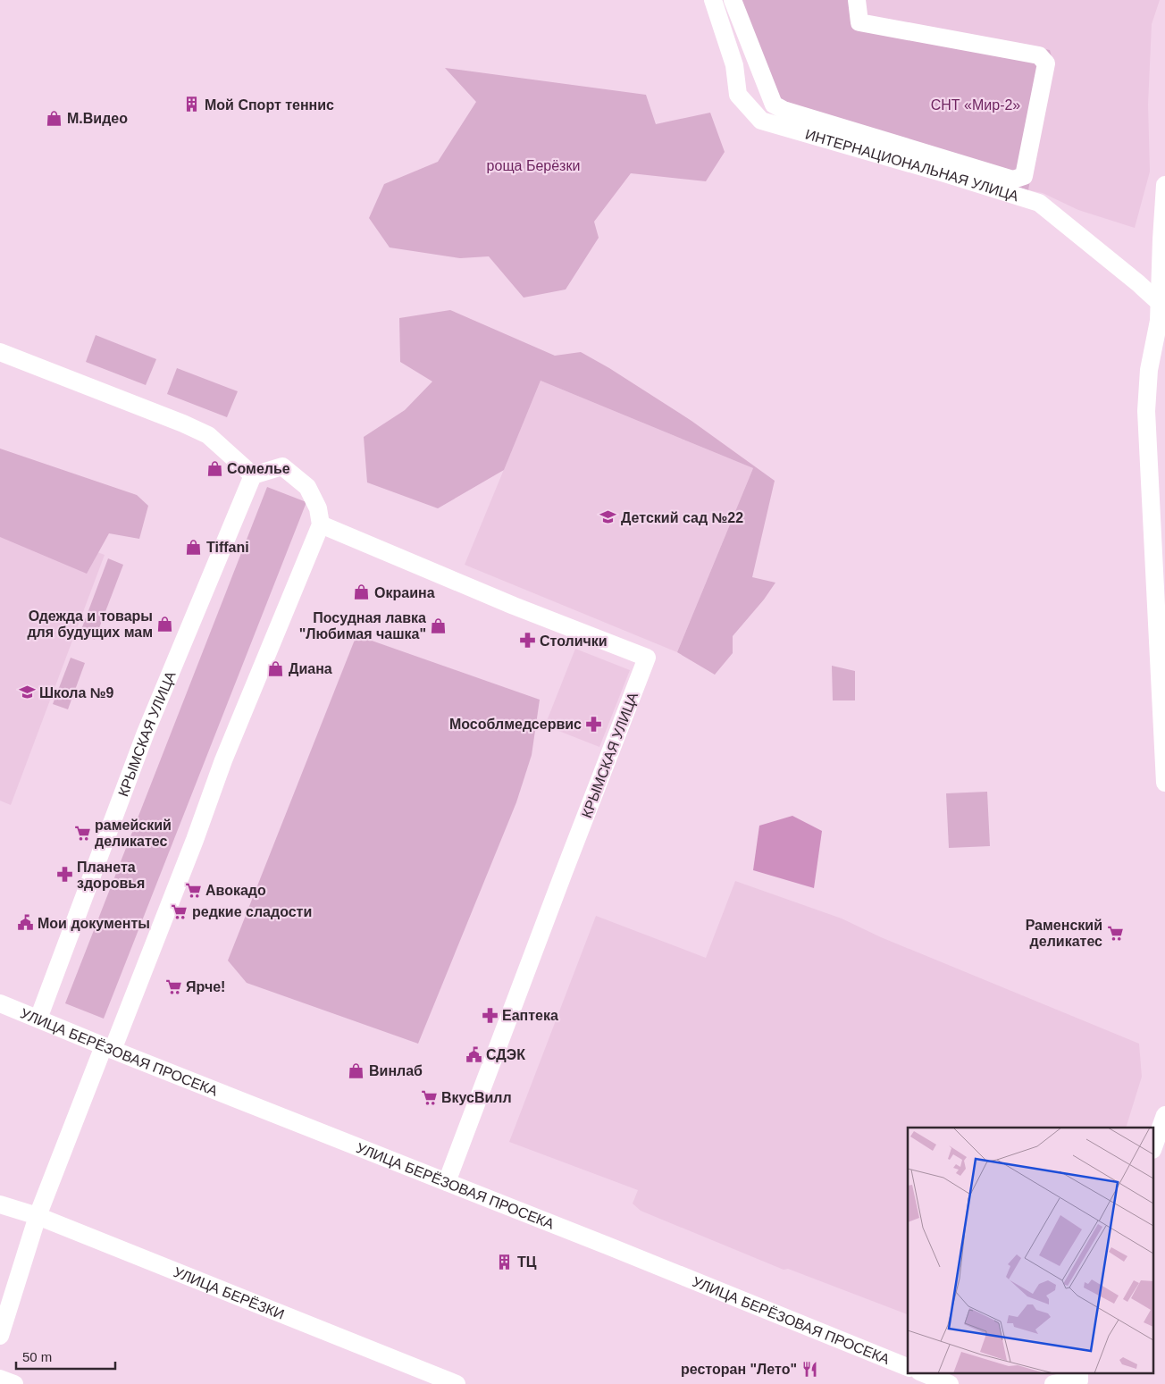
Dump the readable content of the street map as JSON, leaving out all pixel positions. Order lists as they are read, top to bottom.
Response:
{
  "streets": {
    "street": [
      "ИНТЕРНАЦИОНАЛЬНАЯ УЛИЦА",
      "КРЫМСКАЯ УЛИЦА",
      "УЛИЦА БЕРЁЗОВАЯ ПРОСЕКА",
      "УЛИЦА БЕРЁЗКИ"
    ]
  },
  "crossings": [
    ["КРЫМСКАЯ УЛИЦА", "УЛИЦА БЕРЁЗОВАЯ ПРОСЕКА"]
  ],
  "parks": ["СНТ «Мир-2»", "роща Берёзки"],
  "places": {
    "building": ["Мой Спорт теннис", "ТЦ"],
    "shop": [
      "М.Видео",
      "Сомелье",
      "Tiffani",
      "Окраина",
      "Одежда и товары для будущих мам",
      "Посудная лавка \"Любимая чашка\"",
      "Диана",
      "Винлаб"
    ],
    "school or university": ["Детский сад №22", "Школа №9"],
    "pharmacy": [
      "Столички",
      "Мособлмедсервис",
      "Планета здоровья",
      "Еаптека"
    ],
    "supermarket": [
      "рамейский деликатес",
      "Авокадо",
      "редкие сладости",
      "Раменский деликатес",
      "Ярче!",
      "ВкусВилл"
    ],
    "public building": ["Мои документы", "СДЭК"],
    "restaurant": ["ресторан \"Лето\""]
  },
  "scale_bar": "50 m"
}
